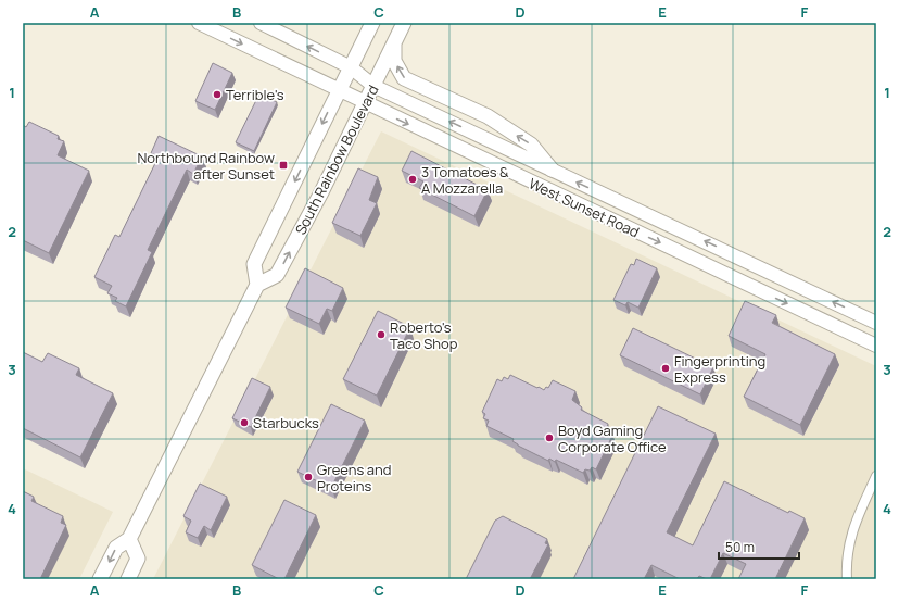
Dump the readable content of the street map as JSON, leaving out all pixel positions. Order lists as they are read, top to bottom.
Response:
{
  "streets": {
    "main road": ["South Rainbow Boulevard", "West Sunset Road"]
  },
  "crossings": [
    ["South Rainbow Boulevard", "West Sunset Road"]
  ],
  "places": {
    "other": [
      "Terrible's",
      "3 Tomatoes & A Mozzarella",
      "Roberto's Taco Shop",
      "Fingerprinting Express",
      "Starbucks",
      "Boyd Gaming Corporate Office",
      "Greens and Proteins"
    ],
    "transit": ["Northbound Rainbow after Sunset"]
  },
  "scale_bar": "50 m",
  "grid": {
    "columns": [
      "A",
      "B",
      "C",
      "D",
      "E",
      "F"
    ],
    "rows": [
      "1",
      "2",
      "3",
      "4"
    ]
  }
}
